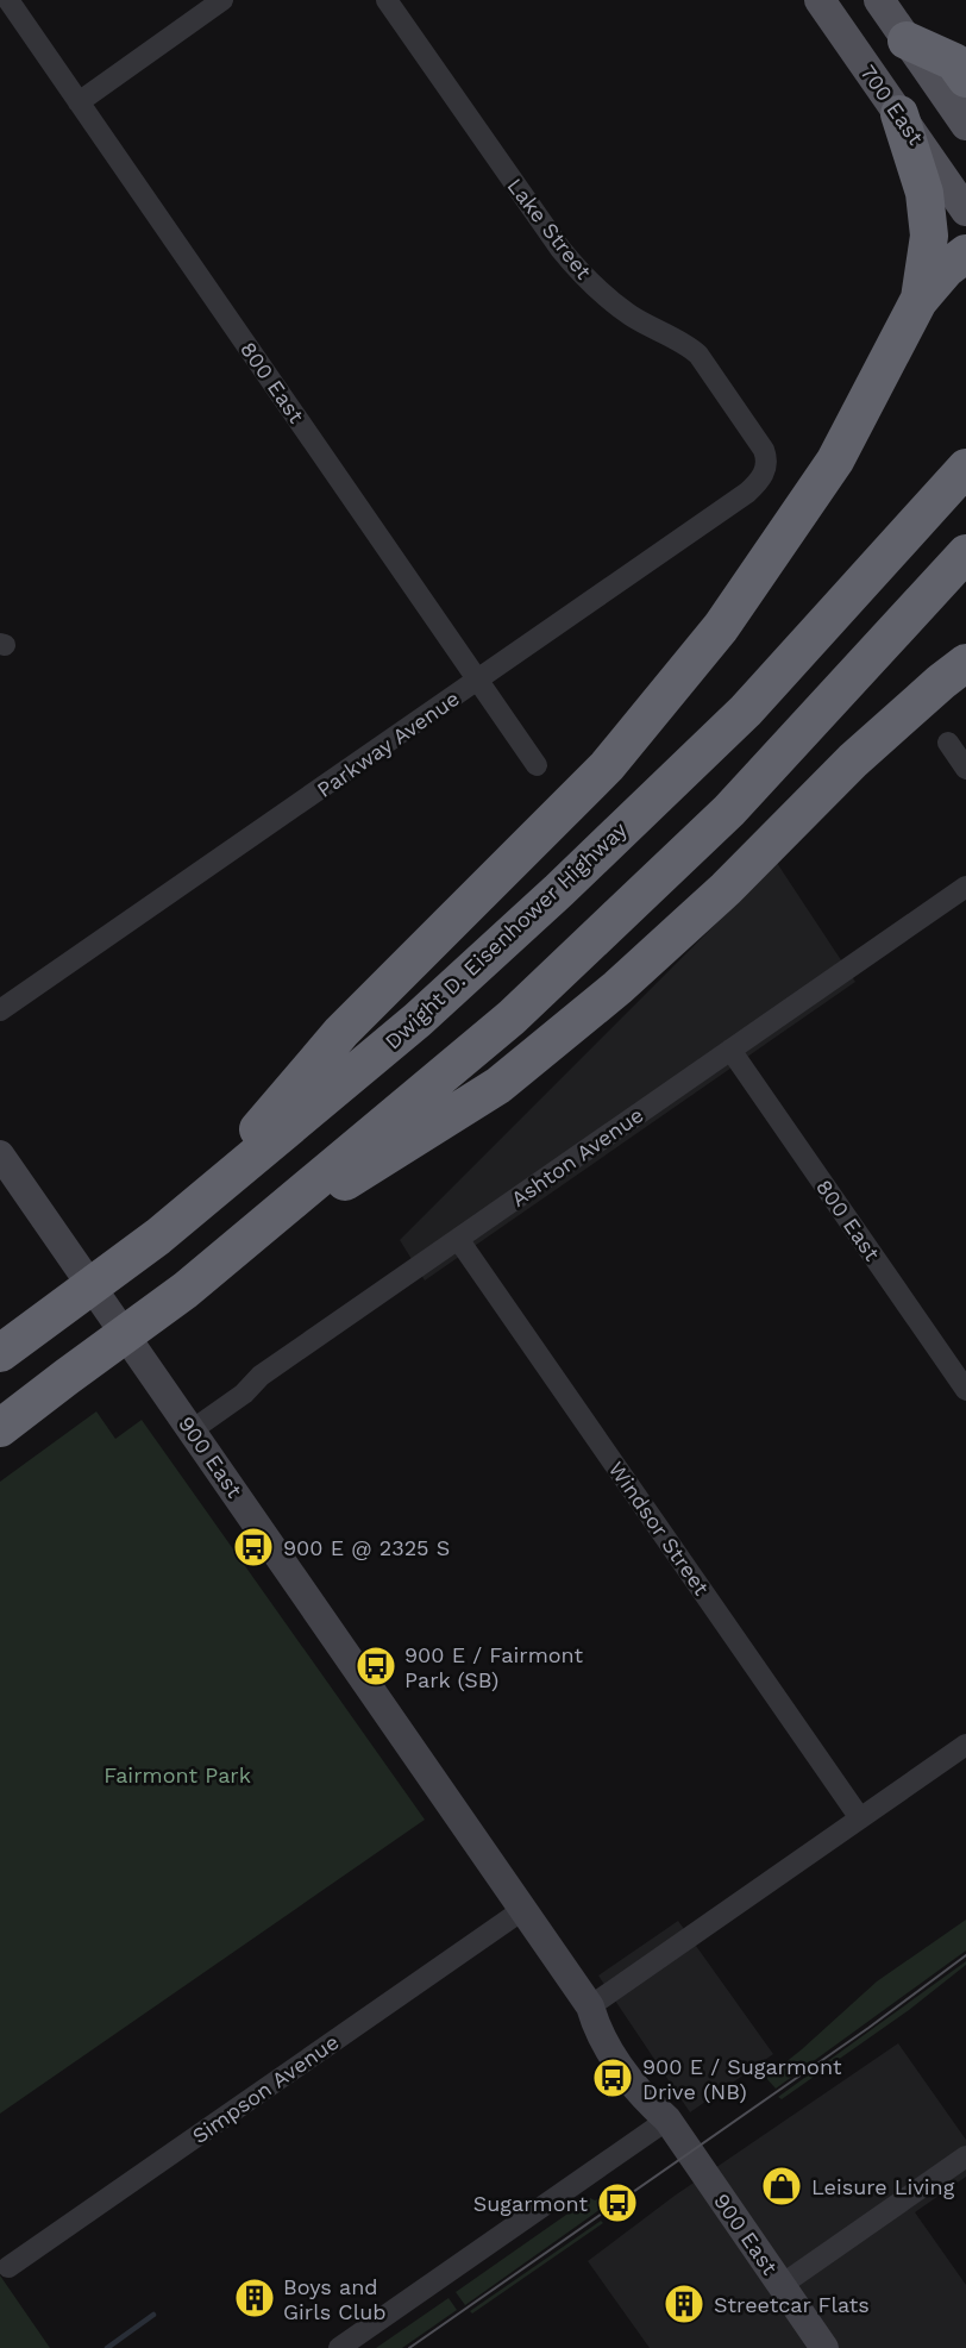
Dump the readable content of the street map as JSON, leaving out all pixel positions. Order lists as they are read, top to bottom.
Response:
{
  "streets": {
    "highway": ["Dwight D. Eisenhower Highway"],
    "main road": ["700 East"],
    "street": [
      "Lake Street",
      "800 East",
      "Parkway Avenue",
      "Ashton Avenue",
      "900 East",
      "Windsor Street",
      "Simpson Avenue"
    ]
  },
  "crossings": [
    ["Lake Street", "Parkway Avenue"],
    ["800 East", "Parkway Avenue"],
    ["800 East", "Ashton Avenue"],
    ["Ashton Avenue", "900 East"],
    ["Ashton Avenue", "Windsor Street"],
    ["900 East", "Simpson Avenue"]
  ],
  "parks": ["Fairmont Park"],
  "places": {
    "bus stop": [
      "900 E @ 2325 S",
      "900 E / Fairmont Park (SB)",
      "900 E / Sugarmont Drive (NB)",
      "Sugarmont"
    ],
    "shop": ["Leisure Living"],
    "building": ["Boys and Girls Club", "Streetcar Flats"]
  }
}
